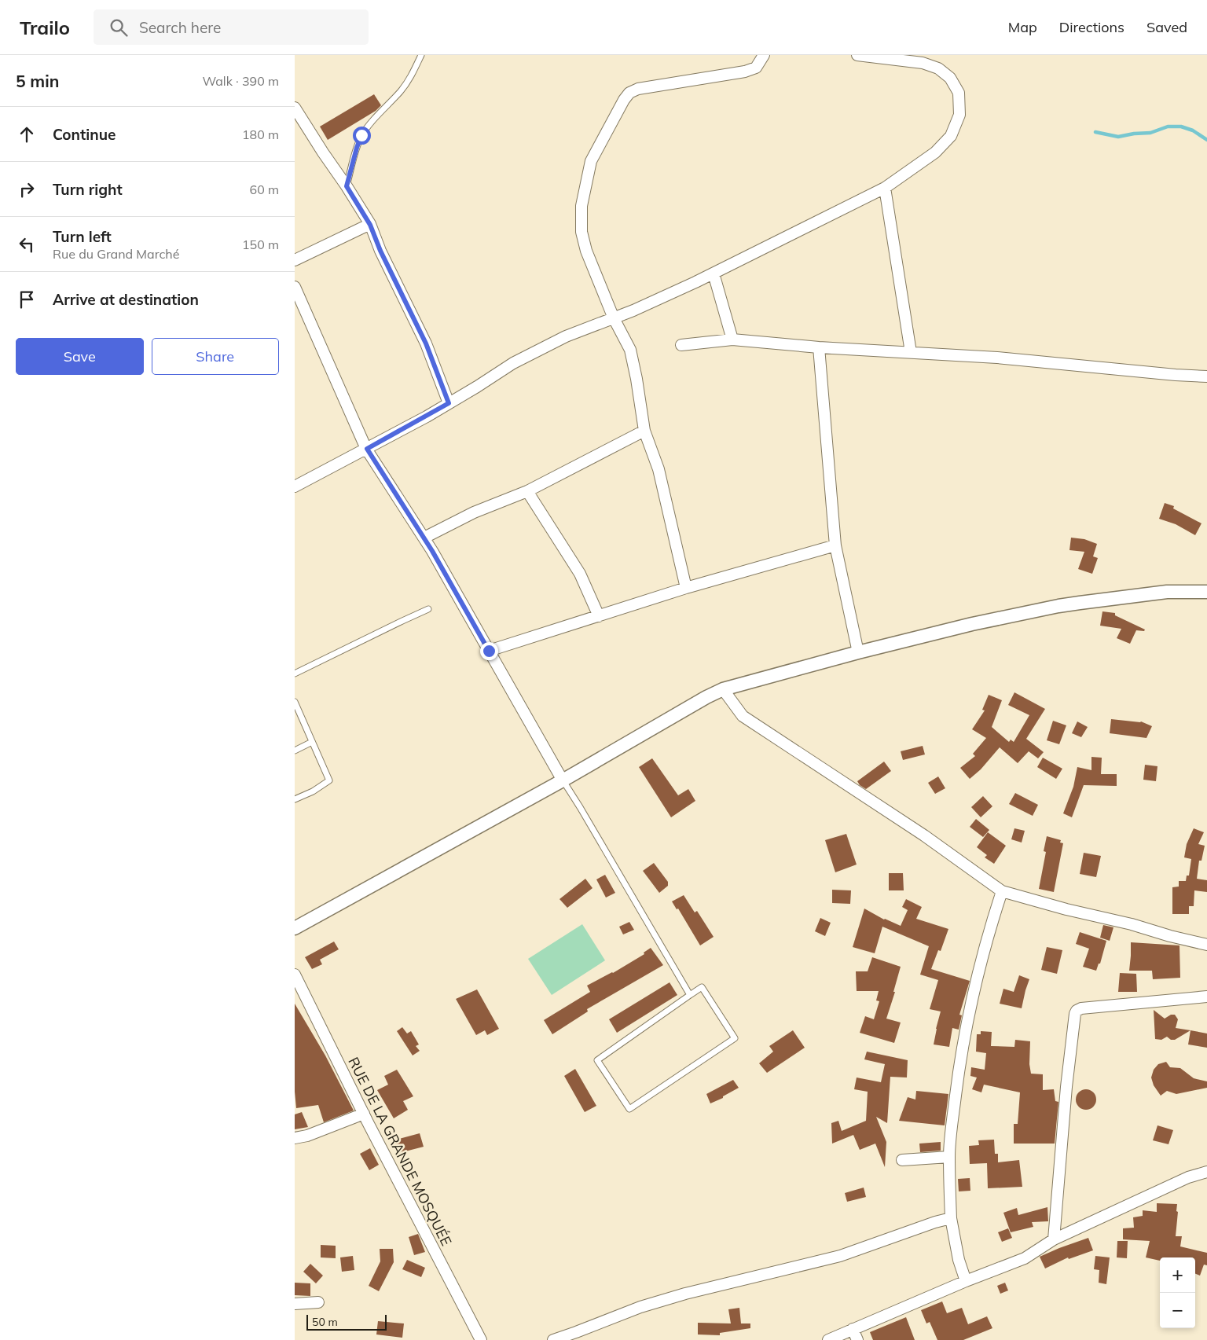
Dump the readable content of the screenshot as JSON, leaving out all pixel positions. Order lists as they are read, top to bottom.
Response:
{
  "streets": {
    "street": ["RUE DE LA GRANDE MOSQUÉE"]
  },
  "scale_bar": "50 m",
  "page": {
    "header": "Trailo",
    "search": "Search here",
    "nav": ["Map", "Directions", "Saved"],
    "heading": ["5 min", "Walk · 390 m"],
    "list": [
      ["Continue", "180 m"],
      ["Turn right", "60 m"],
      ["Turn left", "Rue du Grand Marché", "150 m"],
      "Arrive at destination"
    ],
    "buttons": ["Save", "Share"],
    "map_buttons": ["+", "−"],
    "scale": "50 m"
  }
}
